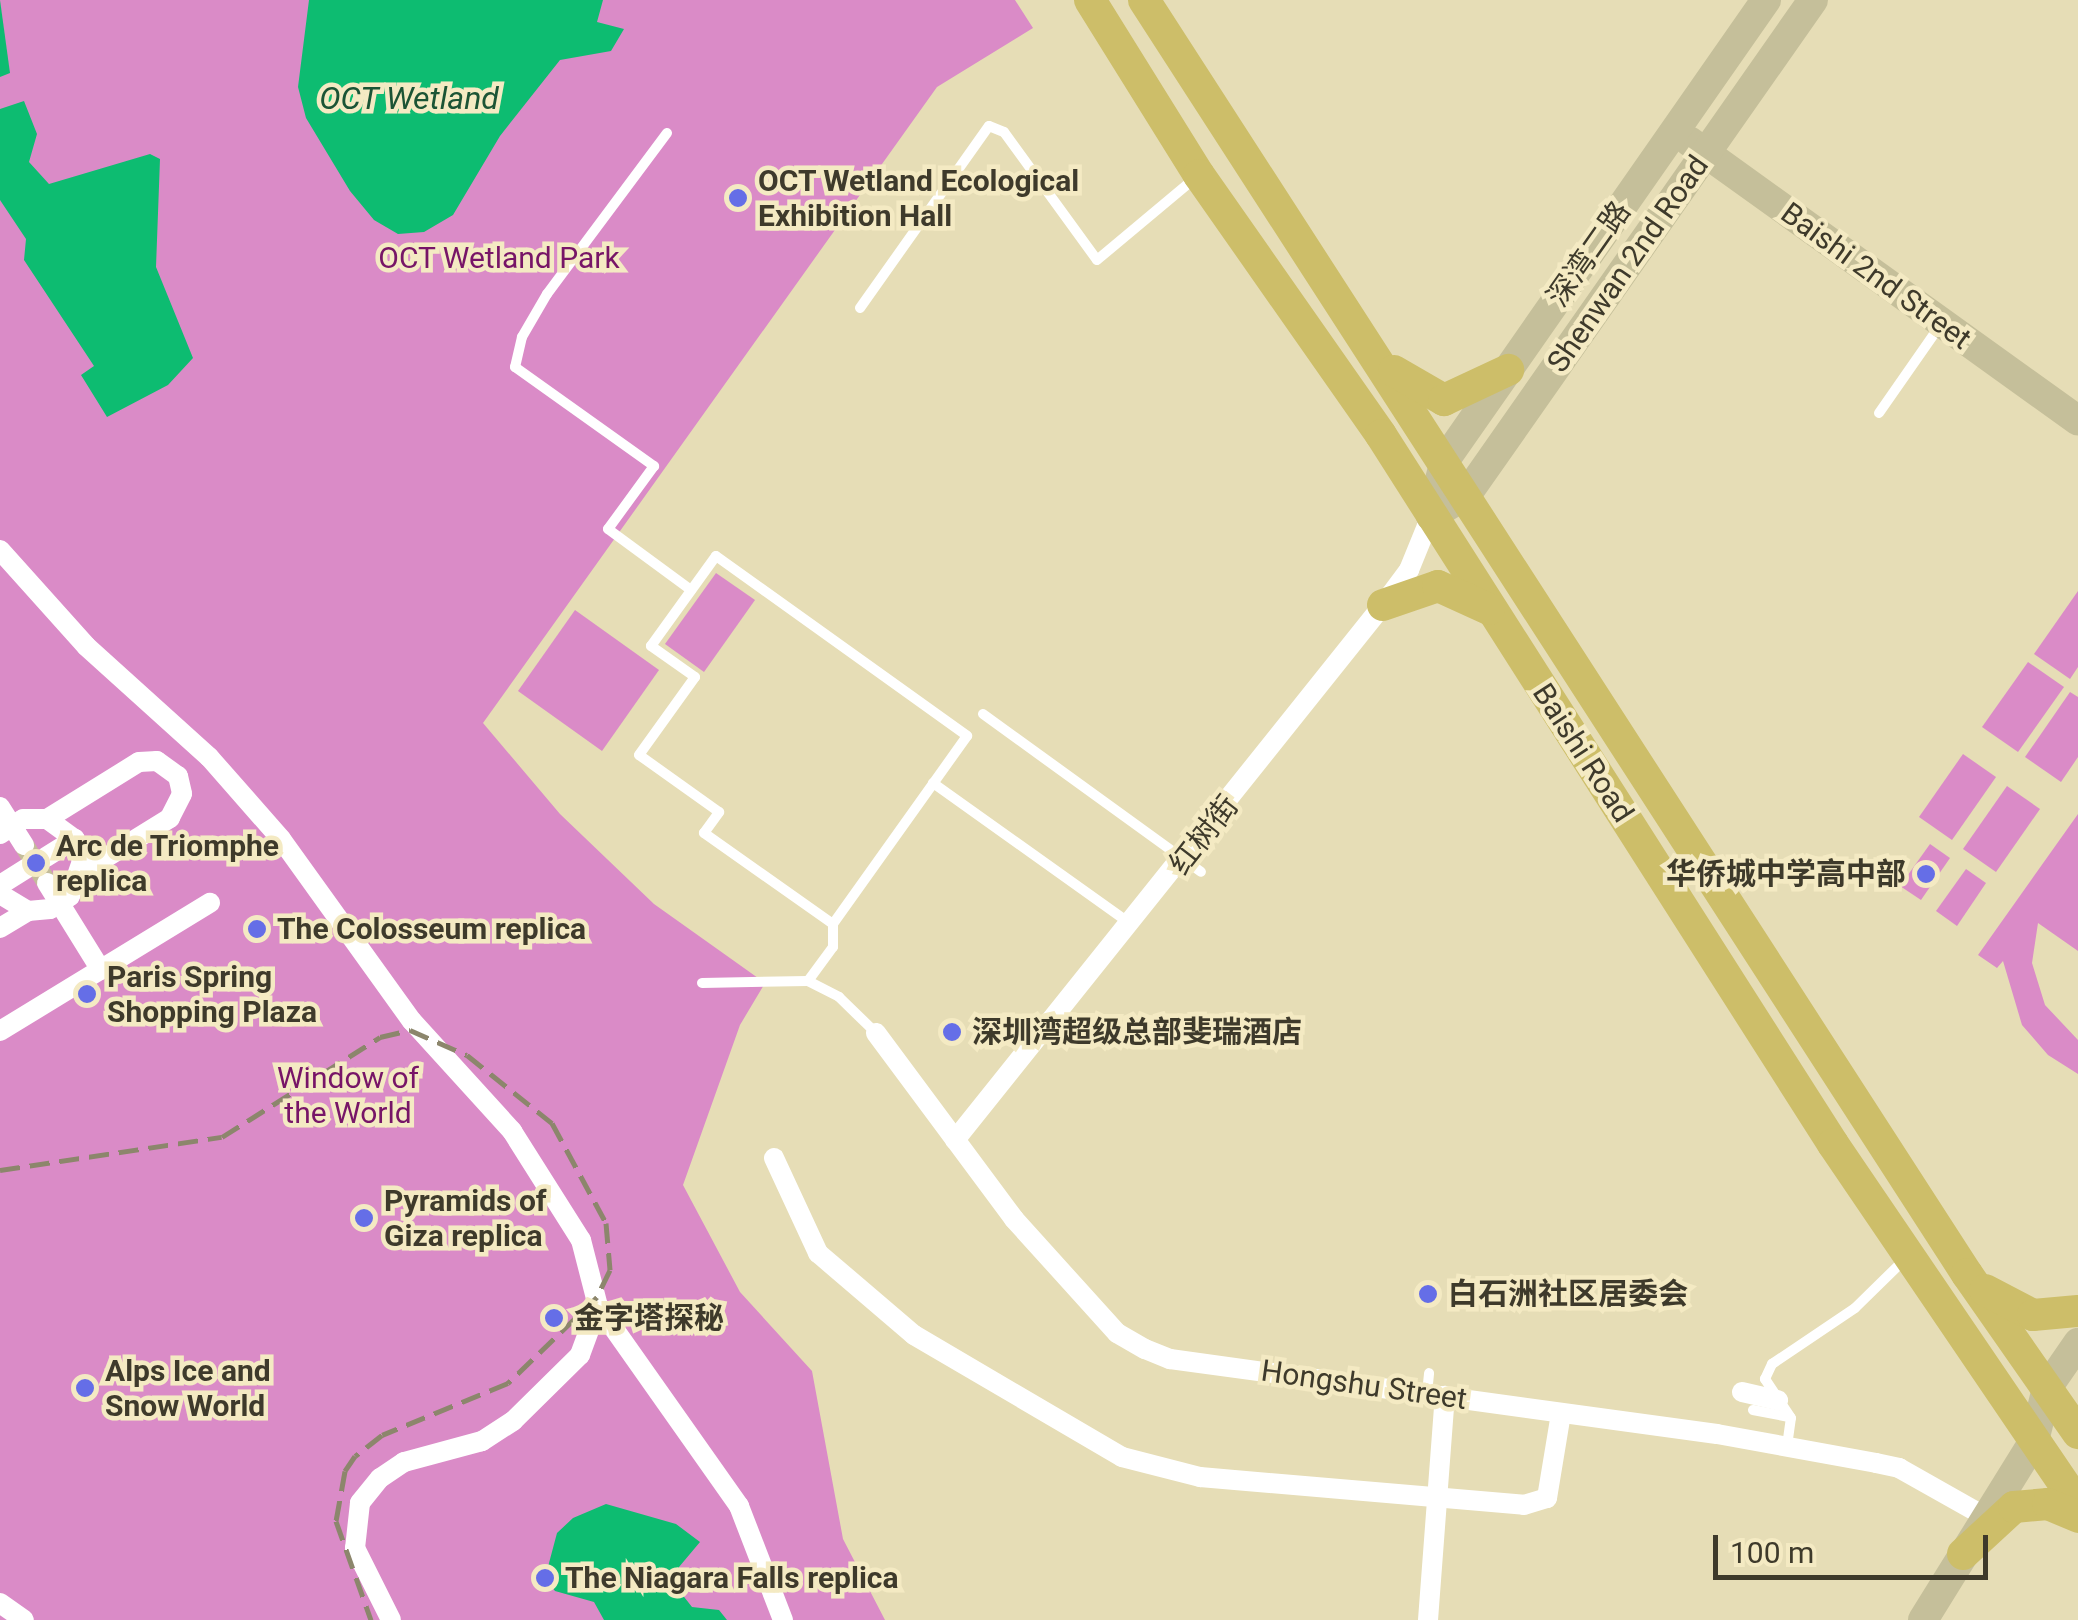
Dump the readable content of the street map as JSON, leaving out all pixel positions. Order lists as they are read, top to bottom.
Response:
{
  "streets": {
    "main road": ["Baishi Road"],
    "street": [
      "深湾二路",
      "Shenwan 2nd Road",
      "Baishi 2nd Street",
      "红树街",
      "Hongshu Street"
    ]
  },
  "crossings": [
    ["深湾二路", "Shenwan 2nd Road"],
    ["深湾二路", "Baishi 2nd Street"],
    ["深湾二路", "Baishi Road"],
    ["深湾二路", "红树街"],
    ["Shenwan 2nd Road", "Baishi 2nd Street"],
    ["Shenwan 2nd Road", "Baishi Road"],
    ["Shenwan 2nd Road", "红树街"],
    ["Baishi Road", "红树街"],
    ["红树街", "Hongshu Street"]
  ],
  "water": ["OCT Wetland"],
  "parks": ["OCT Wetland Park", "Window of the World"],
  "places": [
    "OCT Wetland Ecological Exhibition Hall",
    "Arc de Triomphe replica",
    "华侨城中学高中部",
    "The Colosseum replica",
    "Paris Spring Shopping Plaza",
    "深圳湾超级总部斐瑞酒店",
    "Pyramids of Giza replica",
    "白石洲社区居委会",
    "金字塔探秘",
    "Alps Ice and Snow World",
    "The Niagara Falls replica"
  ],
  "scale_bar": "100 m"
}
